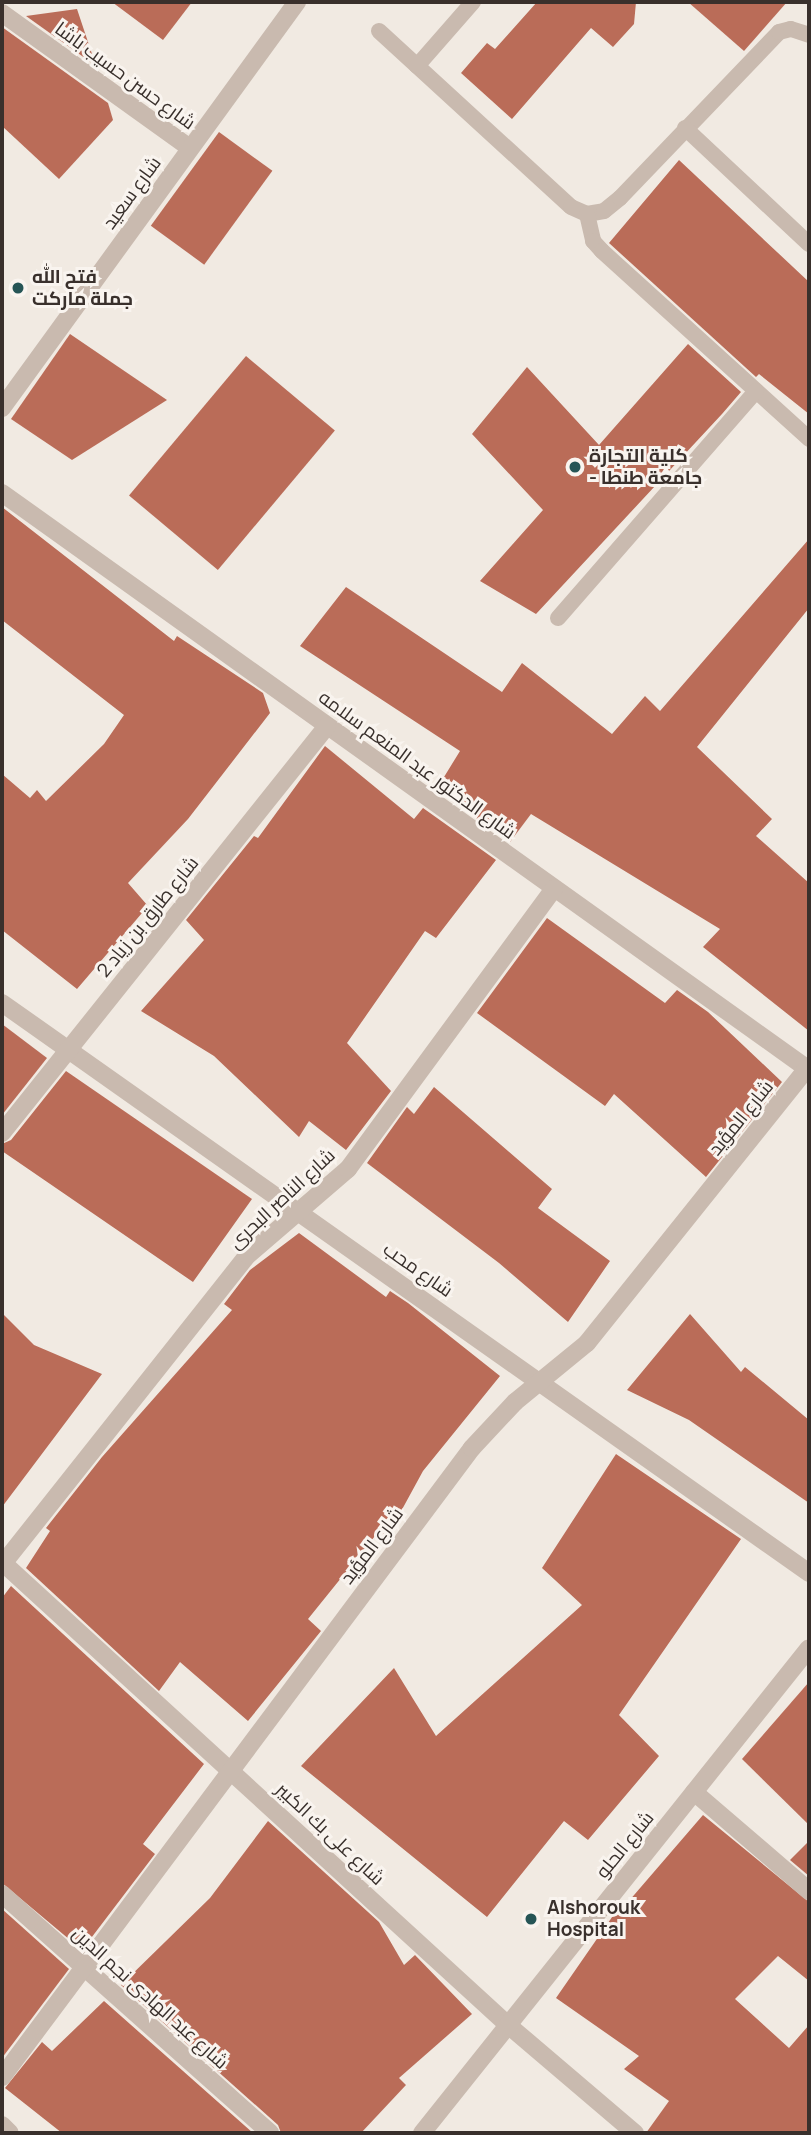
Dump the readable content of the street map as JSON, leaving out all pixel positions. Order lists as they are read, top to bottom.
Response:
{
  "streets": {
    "street": [
      "شارع حسن حسيب باشا",
      "شارع سعيد",
      "شارع الدكتور عبد المنعم سلامه",
      "شارع طارق بن زياد 2",
      "شارع المؤيد",
      "شارع الناصر البحرى",
      "شارع محب",
      "شارع على بك الكبير",
      "شارع الحلو",
      "شارع عبد الهادى نجم الدين"
    ]
  },
  "crossings": [
    ["شارع حسن حسيب باشا", "شارع سعيد"],
    ["شارع الدكتور عبد المنعم سلامه", "شارع طارق بن زياد 2"],
    ["شارع الدكتور عبد المنعم سلامه", "شارع المؤيد"],
    ["شارع الدكتور عبد المنعم سلامه", "شارع الناصر البحرى"],
    ["شارع طارق بن زياد 2", "شارع محب"],
    ["شارع المؤيد", "شارع محب"],
    ["شارع المؤيد", "شارع على بك الكبير"],
    ["شارع المؤيد", "شارع عبد الهادى نجم الدين"],
    ["شارع الناصر البحرى", "شارع محب"],
    ["شارع الناصر البحرى", "شارع على بك الكبير"],
    ["شارع على بك الكبير", "شارع الحلو"]
  ],
  "places": ["فتح الله جملة ماركت", "كلية التجارة - جامعة طنطا", "Alshorouk Hospital"]
}
